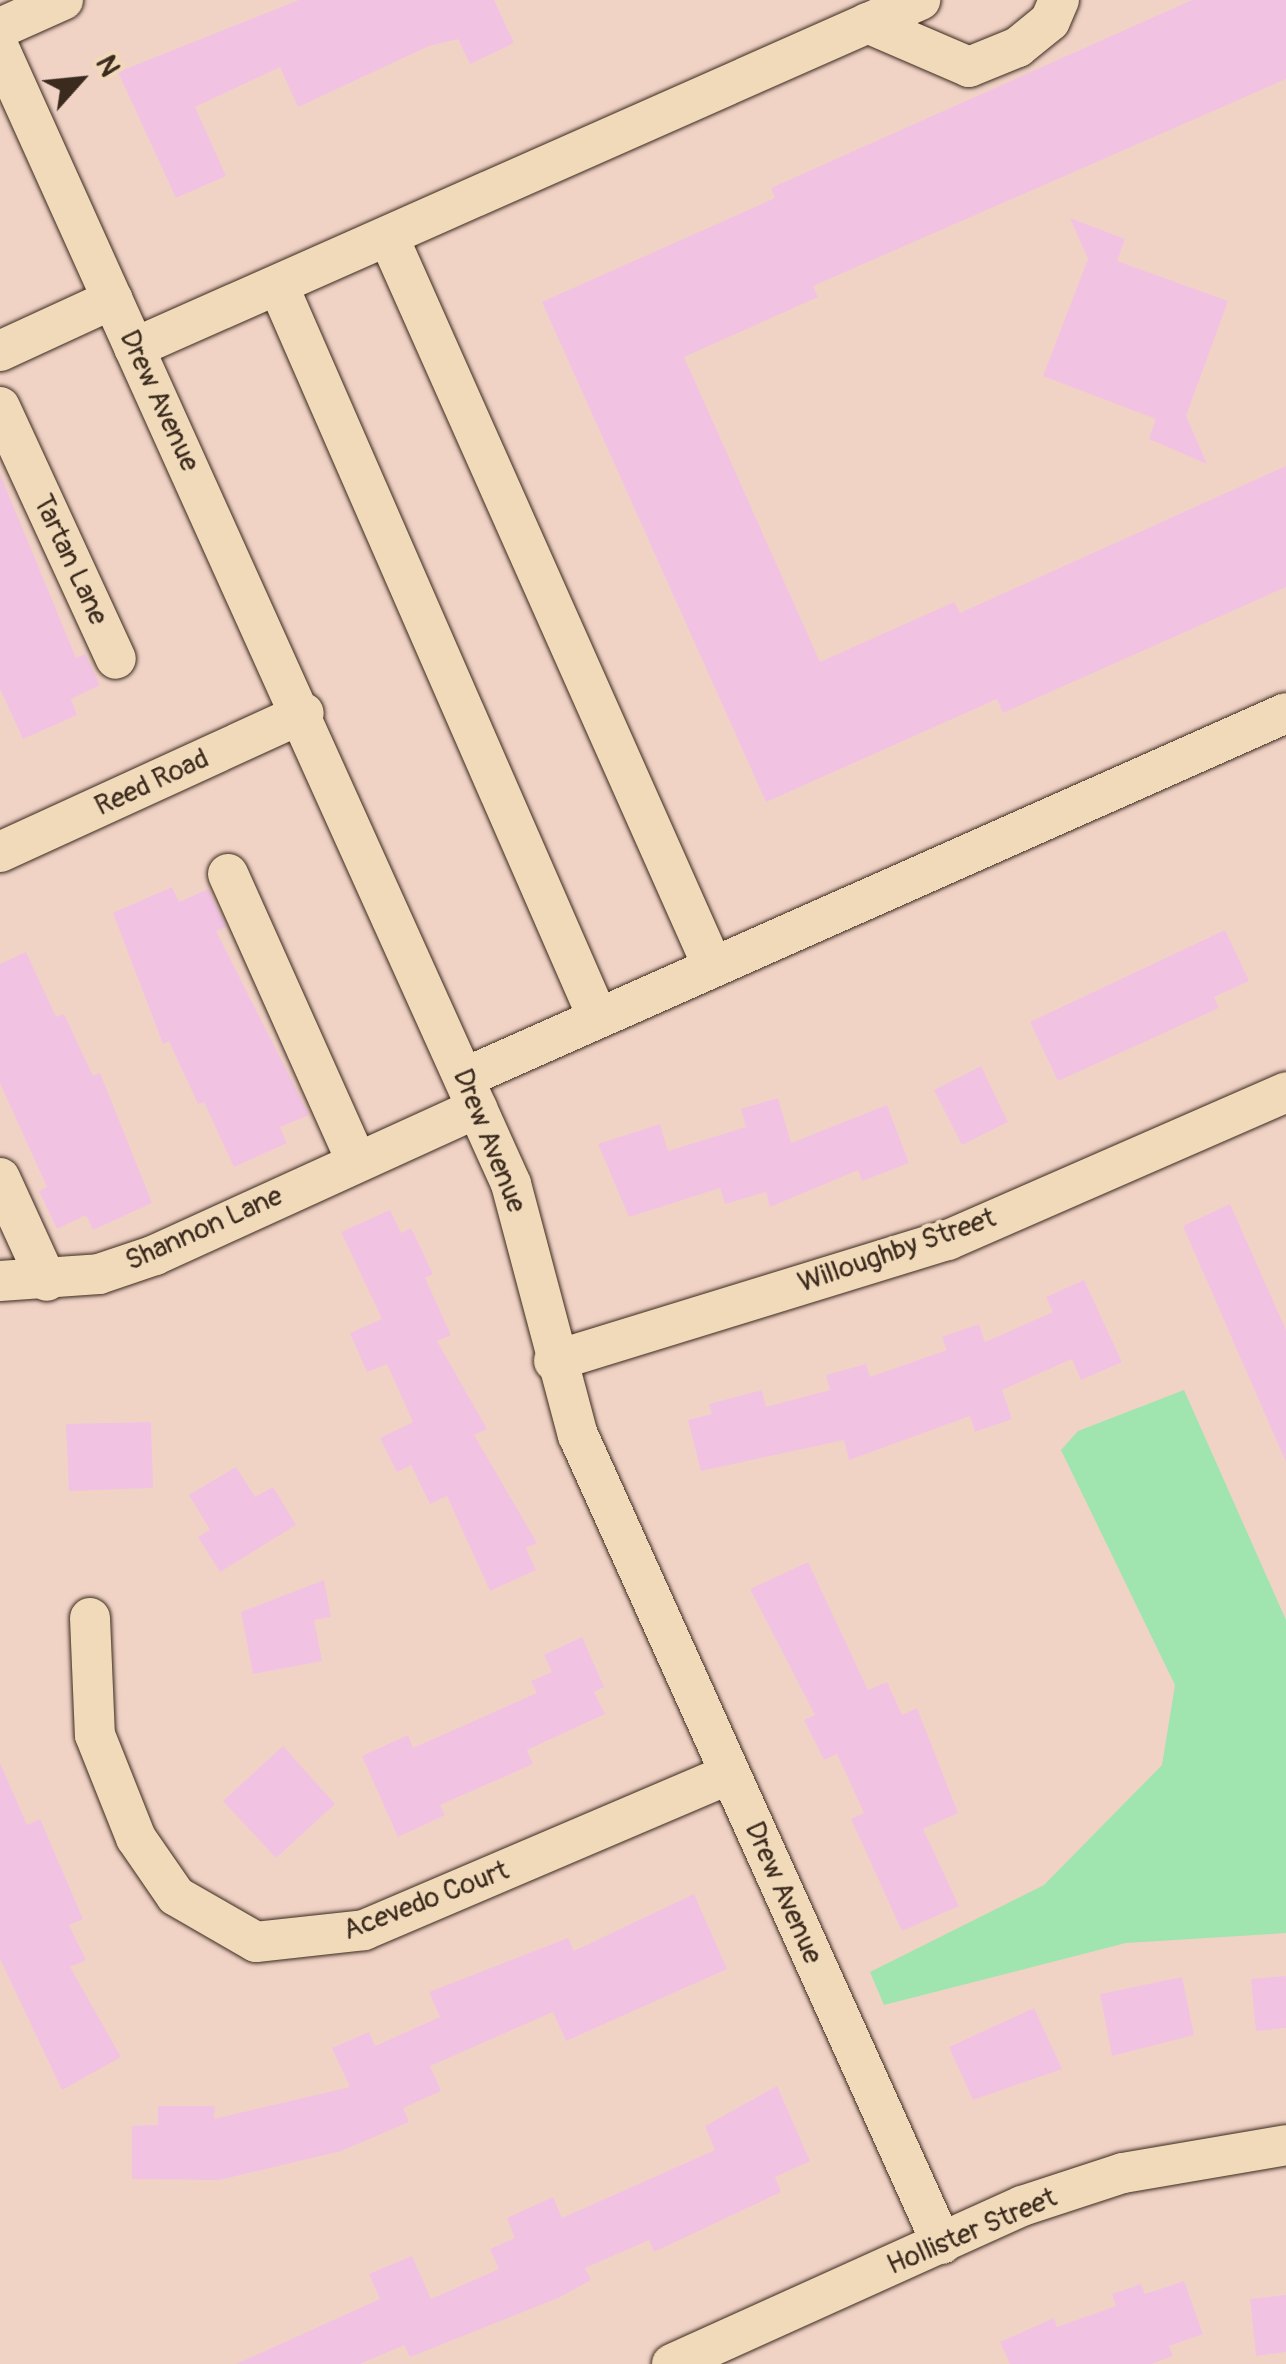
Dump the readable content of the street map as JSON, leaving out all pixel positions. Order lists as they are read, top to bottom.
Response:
{
  "streets": {
    "street": [
      "Drew Avenue",
      "Tartan Lane",
      "Reed Road",
      "Shannon Lane",
      "Willoughby Street",
      "Acevedo Court",
      "Hollister Street"
    ]
  },
  "crossings": [
    ["Drew Avenue", "Reed Road"],
    ["Drew Avenue", "Shannon Lane"],
    ["Drew Avenue", "Willoughby Street"],
    ["Drew Avenue", "Acevedo Court"],
    ["Drew Avenue", "Hollister Street"]
  ],
  "north": "top right"
}
